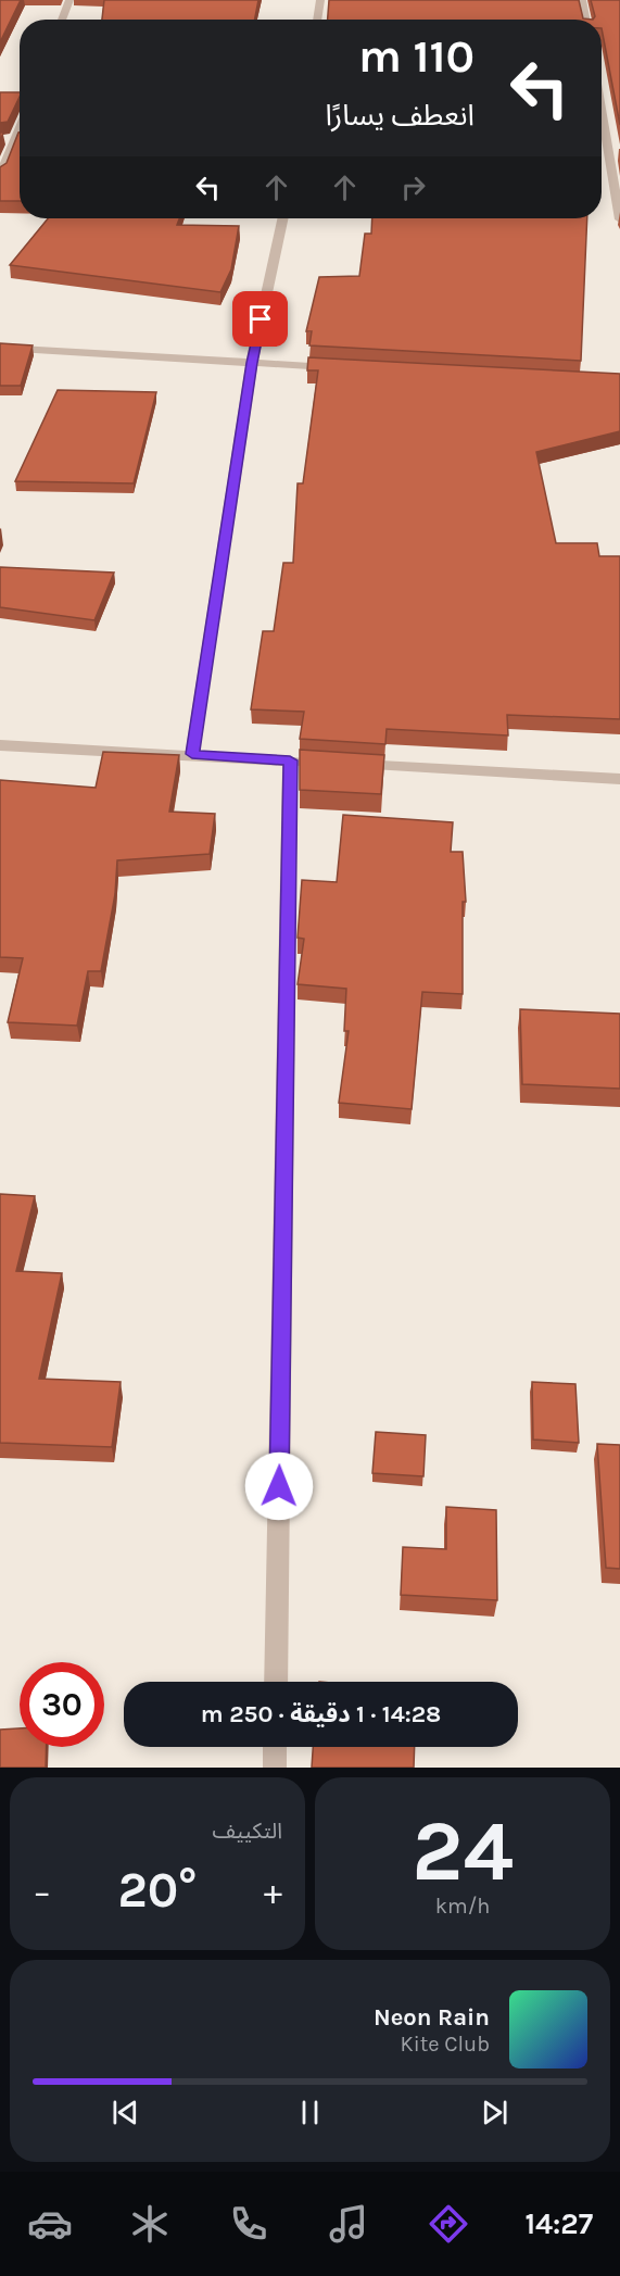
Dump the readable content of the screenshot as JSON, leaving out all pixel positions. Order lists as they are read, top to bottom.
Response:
{
  "page": {
    "turn": ["110 m", "انعطف يسارًا"],
    "limit": "30",
    "trip": "14:28 · 1 دقيقة · 250 m",
    "tile": [
      ["24", "km/h"],
      "التكييف"
    ],
    "heat": ["−", "20°", "+"],
    "song": ["Neon Rain", "Kite Club"],
    "tabs": "14:27"
  }
}
